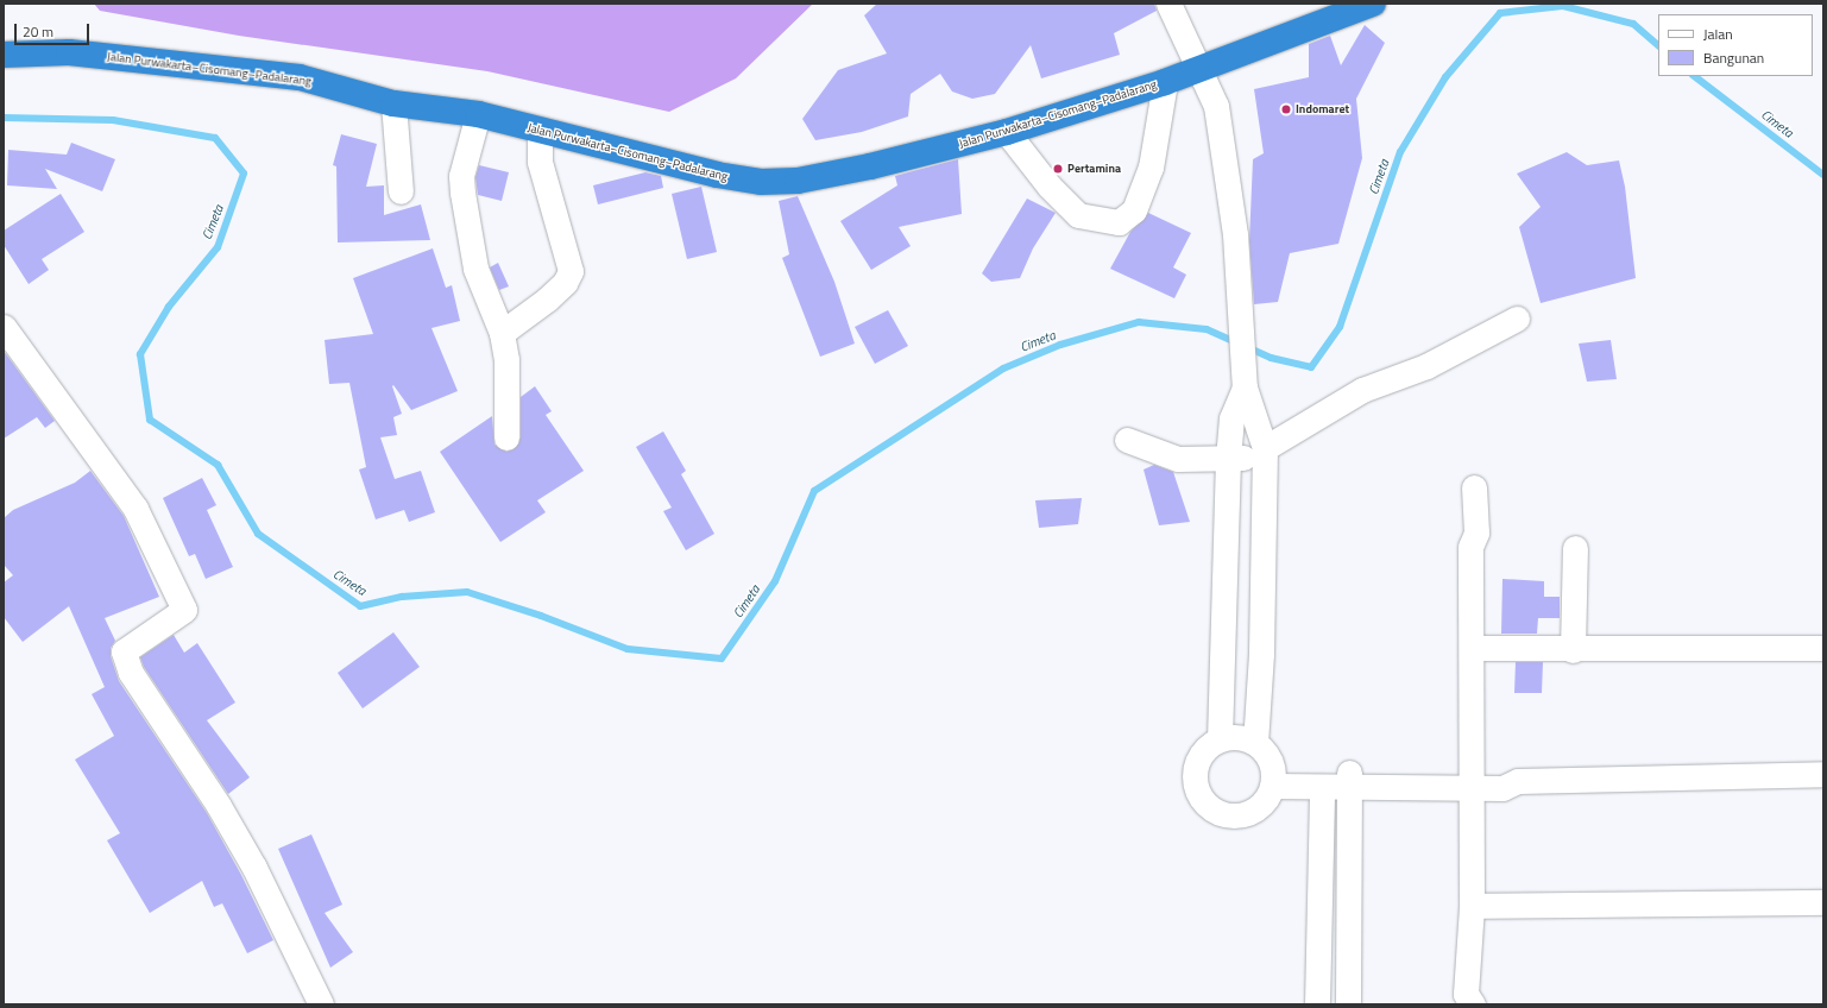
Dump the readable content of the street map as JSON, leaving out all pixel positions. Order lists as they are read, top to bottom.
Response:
{
  "streets": {
    "highway": ["Jalan Purwakarta–Cisomang–Padalarang"]
  },
  "water": ["Cimeta"],
  "places": ["Indomaret", "Pertamina"],
  "legend": ["Jalan", "Bangunan"],
  "scale_bar": "20 m"
}
